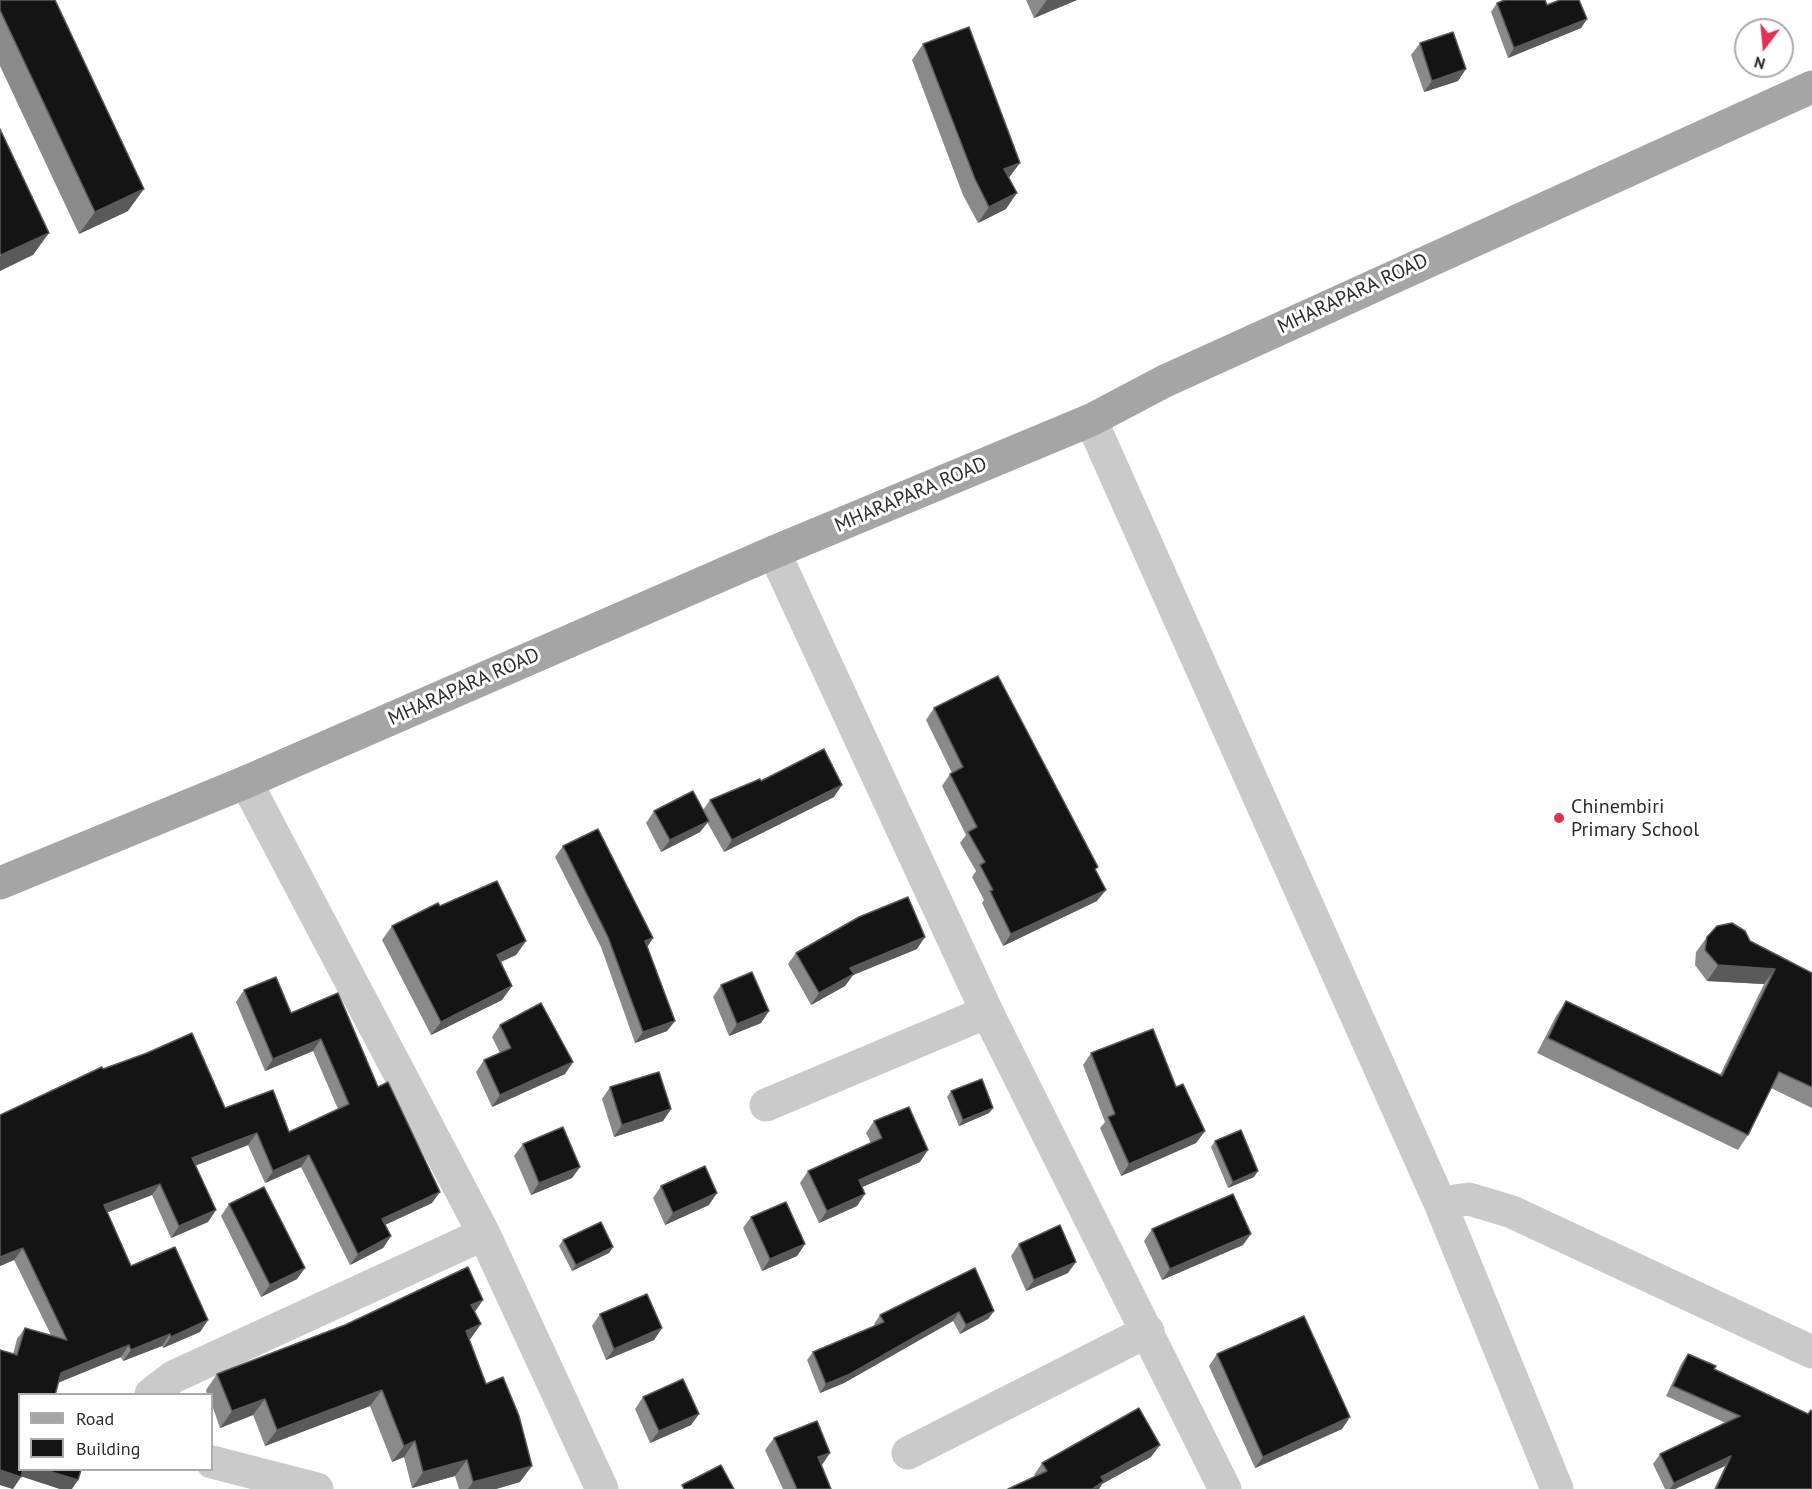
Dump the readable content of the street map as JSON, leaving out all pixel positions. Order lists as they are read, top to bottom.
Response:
{
  "streets": {
    "main road": ["MHARAPARA ROAD"]
  },
  "places": ["Chinembiri Primary School"],
  "legend": ["Road", "Building"],
  "north": "bottom"
}
